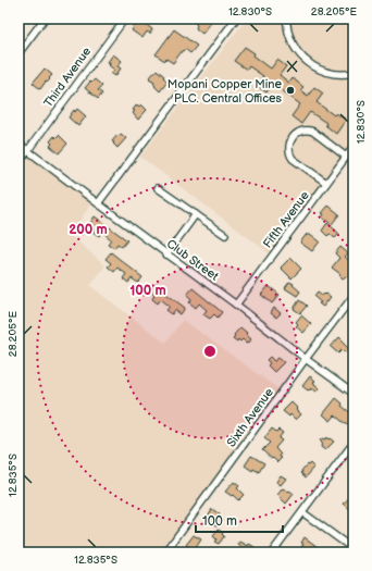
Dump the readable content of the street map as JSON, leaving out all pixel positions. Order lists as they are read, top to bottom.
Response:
{
  "streets": {
    "street": [
      "Third Avenue",
      "Fifth Avenue",
      "Club Street",
      "Sixth Avenue"
    ]
  },
  "crossings": [
    ["Third Avenue", "Club Street"],
    ["Fifth Avenue", "Club Street"],
    ["Club Street", "Sixth Avenue"]
  ],
  "places": ["Mopani Copper Mine PLC. Central Offices"],
  "scale_bar": "100 m",
  "coordinates": ["12.830°S", "28.205°E", "12.835°S"],
  "rings": ["200 m", "100 m"]
}
